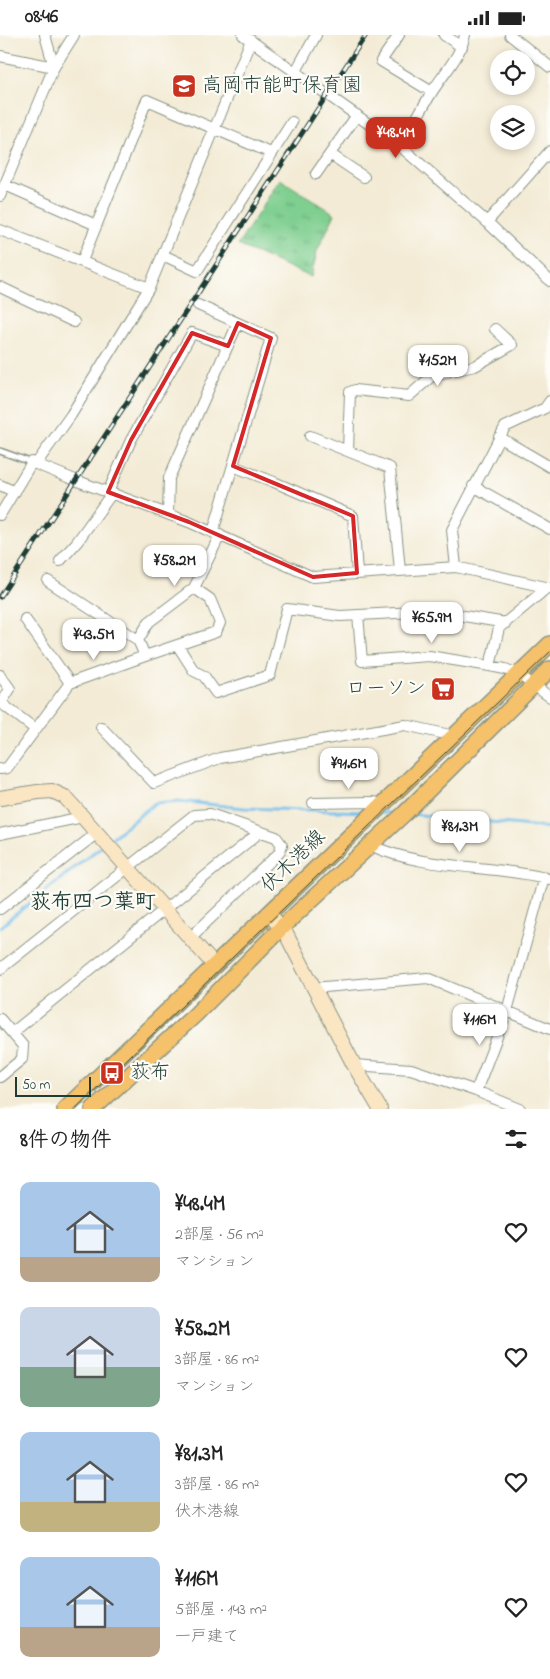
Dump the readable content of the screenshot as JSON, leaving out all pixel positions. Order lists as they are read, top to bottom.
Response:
{
  "streets": {
    "main road": ["伏木港線"]
  },
  "districts": ["荻布四つ葉町"],
  "places": {
    "school or university": ["高岡市能町保育園"],
    "supermarket": ["ローソン"],
    "bus stop": ["荻布"]
  },
  "scale_bar": "50 m",
  "page": {
    "status": "08:46",
    "price": [
      "¥48.4M",
      "¥152M",
      "¥58.2M",
      "¥65.9M",
      "¥43.5M",
      "¥91.6M",
      "¥81.3M",
      "¥116M"
    ],
    "scale": "50 m",
    "heading": "8件の物件",
    "list": [
      {
        "name": "¥48.4M",
        "note": "2部屋 · 56 m² · マンション"
      },
      {
        "name": "¥58.2M",
        "note": "3部屋 · 86 m² · マンション"
      },
      {
        "name": "¥81.3M",
        "note": "3部屋 · 86 m² · 伏木港線"
      },
      {
        "name": "¥116M",
        "note": "5部屋 · 143 m² · 一戸建て"
      }
    ]
  }
}
